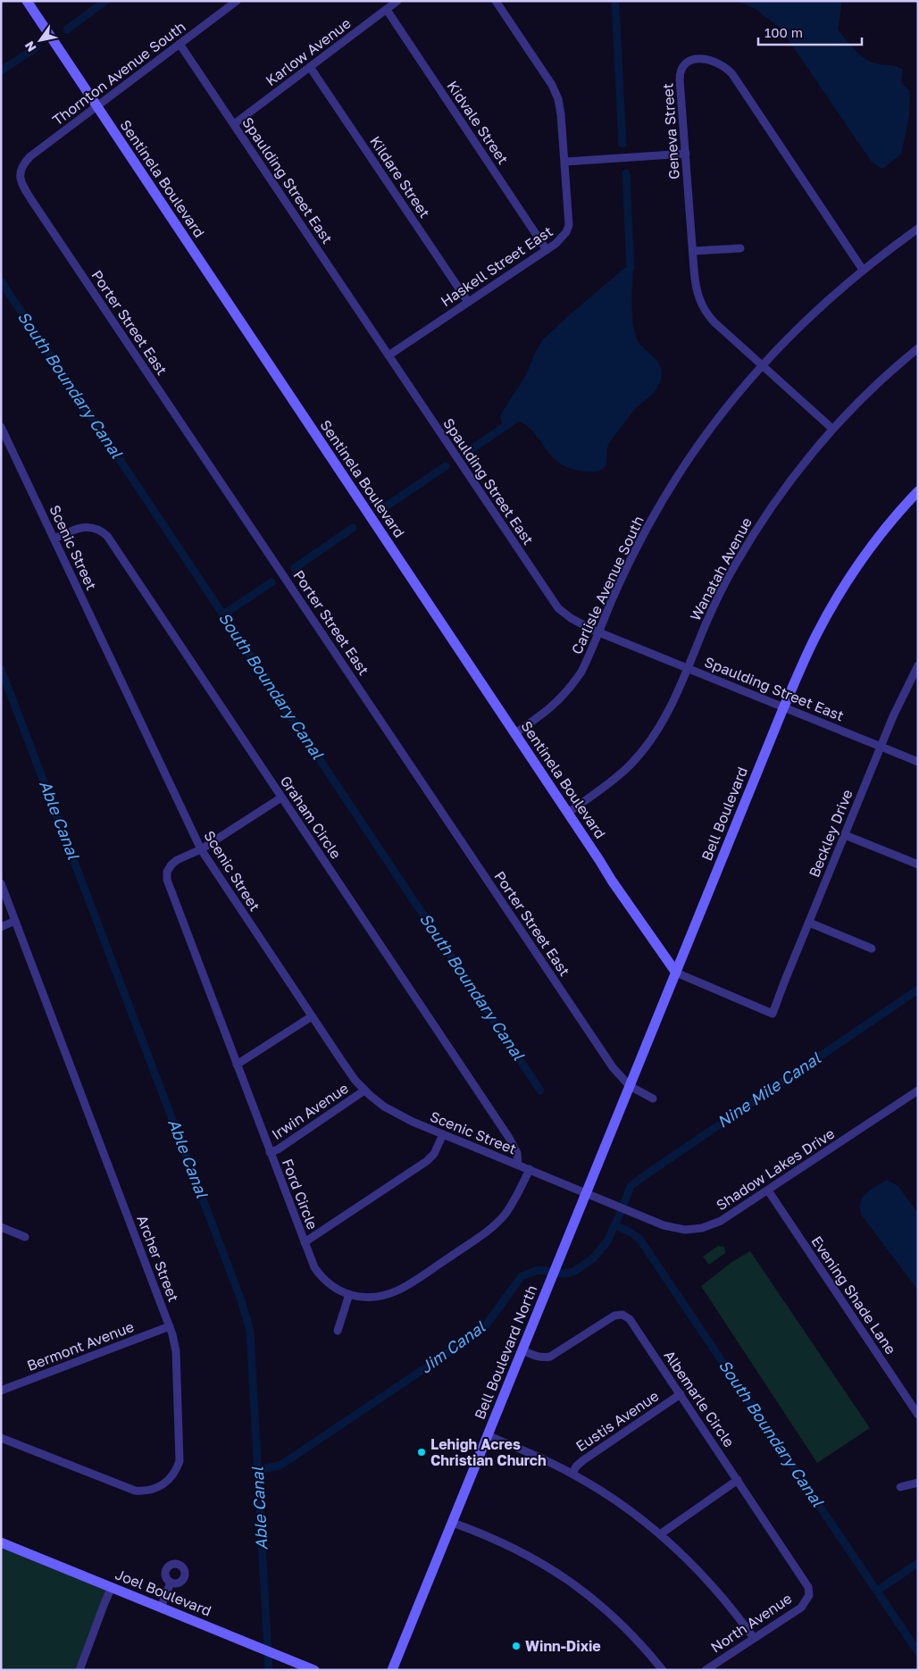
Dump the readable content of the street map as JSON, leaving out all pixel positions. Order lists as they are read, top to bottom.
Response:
{
  "streets": {
    "street": [
      "Karlow Avenue",
      "Thornton Avenue South",
      "Kidvale Street",
      "Geneva Street",
      "Kildare Street",
      "Sentinela Boulevard",
      "Spaulding Street East",
      "Haskell Street East",
      "Porter Street East",
      "Scenic Street",
      "Wanatah Avenue",
      "Carlisle Avenue South",
      "Bell Boulevard",
      "Graham Circle",
      "Beckley Drive",
      "Irwin Avenue",
      "Shadow Lakes Drive",
      "Ford Circle",
      "Archer Street",
      "Evening Shade Lane",
      "Bermont Avenue",
      "Bell Boulevard North",
      "Albemarle Circle",
      "Eustis Avenue",
      "Joel Boulevard",
      "North Avenue"
    ]
  },
  "crossings": [
    ["Karlow Avenue", "Kidvale Street"],
    ["Karlow Avenue", "Kildare Street"],
    ["Karlow Avenue", "Spaulding Street East"],
    ["Thornton Avenue South", "Sentinela Boulevard"],
    ["Thornton Avenue South", "Spaulding Street East"],
    ["Thornton Avenue South", "Porter Street East"],
    ["Kidvale Street", "Haskell Street East"],
    ["Geneva Street", "Wanatah Avenue"],
    ["Geneva Street", "Carlisle Avenue South"],
    ["Kildare Street", "Haskell Street East"],
    ["Sentinela Boulevard", "Wanatah Avenue"],
    ["Sentinela Boulevard", "Carlisle Avenue South"],
    ["Sentinela Boulevard", "Bell Boulevard"],
    ["Sentinela Boulevard", "Beckley Drive"],
    ["Spaulding Street East", "Haskell Street East"],
    ["Spaulding Street East", "Wanatah Avenue"],
    ["Spaulding Street East", "Carlisle Avenue South"],
    ["Spaulding Street East", "Bell Boulevard"],
    ["Spaulding Street East", "Beckley Drive"],
    ["Porter Street East", "Bell Boulevard"],
    ["Scenic Street", "Graham Circle"],
    ["Scenic Street", "Irwin Avenue"],
    ["Scenic Street", "Shadow Lakes Drive"],
    ["Scenic Street", "Ford Circle"],
    ["Scenic Street", "Bell Boulevard North"],
    ["Bell Boulevard", "Beckley Drive"],
    ["Bell Boulevard", "Bell Boulevard North"],
    ["Irwin Avenue", "Ford Circle"],
    ["Shadow Lakes Drive", "Evening Shade Lane"],
    ["Shadow Lakes Drive", "Bell Boulevard North"],
    ["Archer Street", "Bermont Avenue"],
    ["Bell Boulevard North", "Albemarle Circle"],
    ["Albemarle Circle", "Eustis Avenue"],
    ["Albemarle Circle", "North Avenue"]
  ],
  "water": [
    "South Boundary Canal",
    "Able Canal",
    "Nine Mile Canal",
    "Jim Canal"
  ],
  "places": ["Lehigh Acres Christian Church", "Winn-Dixie"],
  "scale_bar": "100 m",
  "north": "bottom left"
}
